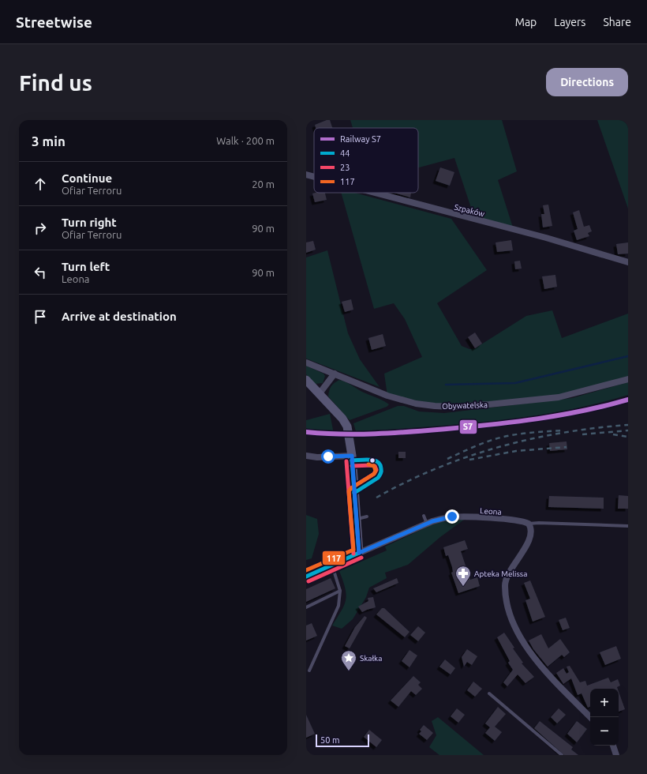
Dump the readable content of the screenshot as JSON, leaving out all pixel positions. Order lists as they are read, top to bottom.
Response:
{
  "streets": {
    "street": ["Szpaków", "Obywatelska", "Leona"]
  },
  "places": {
    "pharmacy": ["Apteka Melissa"],
    "place": ["Skałka"]
  },
  "lines": [
    "rail line S7",
    "transit line 44",
    "transit line 23",
    "transit line 117"
  ],
  "legend": [
    "Railway S7",
    "44",
    "23",
    "117"
  ],
  "scale_bar": "50 m",
  "page": {
    "header": "Streetwise",
    "nav": ["Map", "Layers", "Share"],
    "buttons": "Directions",
    "title": "Find us",
    "heading": ["3 min", "Walk · 200 m"],
    "list": [
      ["Continue", "Ofiar Terroru", "20 m"],
      ["Turn right", "Ofiar Terroru", "90 m"],
      ["Turn left", "Leona", "90 m"],
      "Arrive at destination"
    ],
    "map_buttons": ["+", "−"],
    "scale": "50 m"
  }
}
